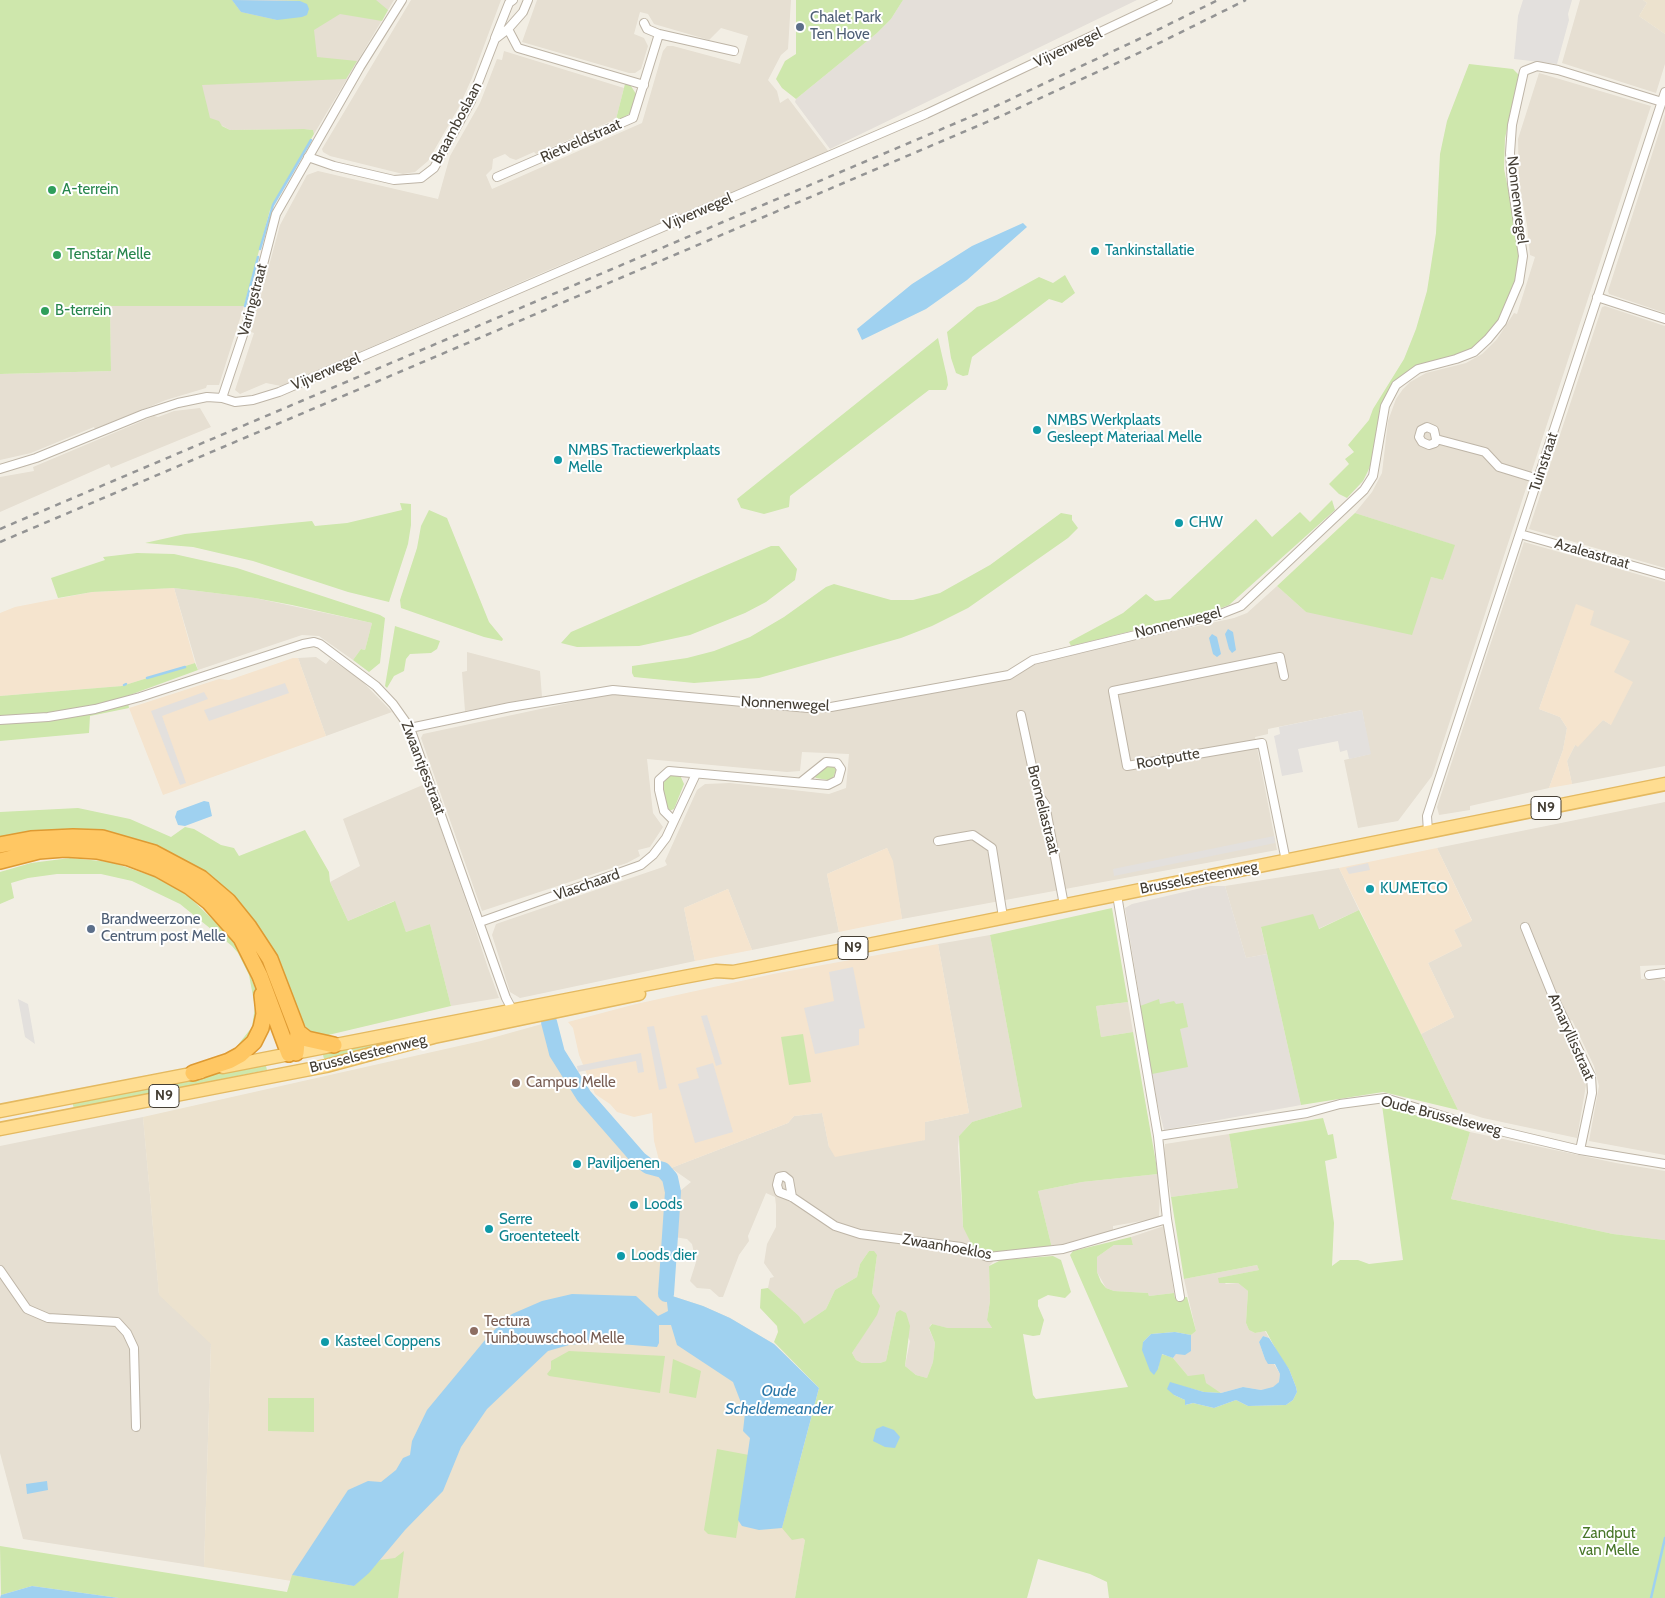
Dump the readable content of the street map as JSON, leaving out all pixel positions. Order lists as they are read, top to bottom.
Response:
{
  "streets": {
    "main road": ["N9", "Brusselsesteenweg"],
    "street": [
      "Vijverwegel",
      "Braamboslaan",
      "Rietveldstraat",
      "Nonnenwegel",
      "Varingstraat",
      "Tuinstraat",
      "Azaleastraat",
      "Rootputte",
      "Zwaantjesstraat",
      "Bromeliastraat",
      "Vlaschaard",
      "Amaryllisstraat",
      "Oude Brusselseweg",
      "Zwaanhoeklos"
    ]
  },
  "crossings": [
    ["Vijverwegel", "Varingstraat"],
    ["Braamboslaan", "Varingstraat"],
    ["Nonnenwegel", "Tuinstraat"],
    ["Nonnenwegel", "Zwaantjesstraat"],
    ["Tuinstraat", "Azaleastraat"],
    ["Tuinstraat", "Brusselsesteenweg"],
    ["Rootputte", "Brusselsesteenweg"],
    ["Zwaantjesstraat", "Brusselsesteenweg"],
    ["Zwaantjesstraat", "Vlaschaard"],
    ["Bromeliastraat", "Brusselsesteenweg"],
    ["Amaryllisstraat", "Oude Brusselseweg"]
  ],
  "water": ["Oude Scheldemeander"],
  "parks": ["Zandput van Melle"],
  "places": [
    "Chalet Park Ten Hove",
    "A-terrein",
    "Tankinstallatie",
    "Tenstar Melle",
    "B-terrein",
    "NMBS Werkplaats Gesleept Materiaal Melle",
    "NMBS Tractiewerkplaats Melle",
    "CHW",
    "KUMETCO",
    "Brandweerzone Centrum post Melle",
    "Campus Melle",
    "Paviljoenen",
    "Loods",
    "Serre Groenteteelt",
    "Loods dier",
    "Tectura Tuinbouwschool Melle",
    "Kasteel Coppens"
  ]
}
